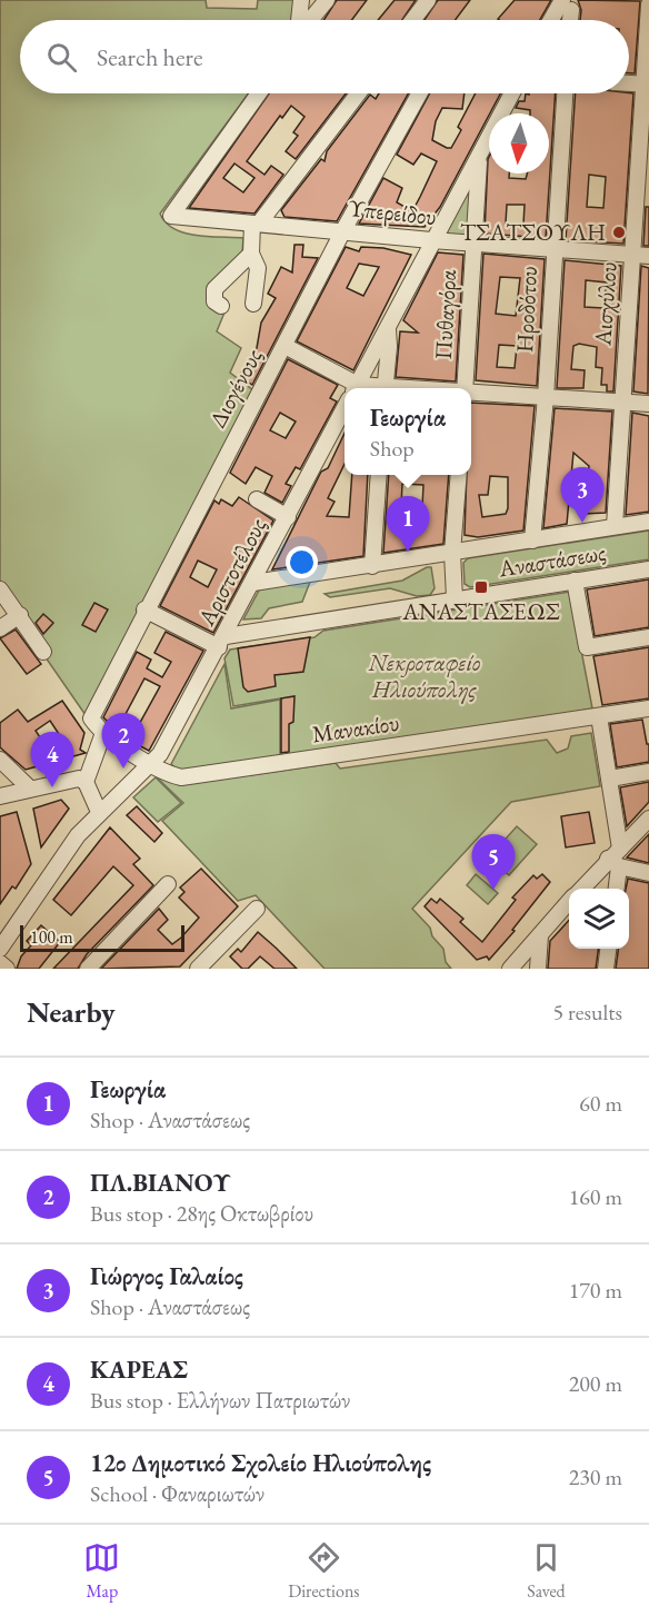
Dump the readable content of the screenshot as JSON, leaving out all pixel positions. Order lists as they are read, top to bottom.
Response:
{
  "streets": {
    "street": [
      "Υπερείδου",
      "Αισχύλου",
      "Ηροδότου",
      "Πυθαγόρα",
      "Διογένους",
      "Αναστάσεως",
      "Αριστοτέλους",
      "Μανακίου"
    ]
  },
  "crossings": [
    ["Υπερείδου", "Αισχύλου"],
    ["Υπερείδου", "Ηροδότου"],
    ["Υπερείδου", "Πυθαγόρα"],
    ["Υπερείδου", "Διογένους"],
    ["Αισχύλου", "Αναστάσεως"],
    ["Ηροδότου", "Αναστάσεως"],
    ["Διογένους", "Μανακίου"],
    ["Αναστάσεως", "Αριστοτέλους"],
    ["Αριστοτέλους", "Μανακίου"]
  ],
  "parks": ["Νεκροταφείο Ηλιούπολης"],
  "places": {
    "other": ["ΤΣΑΤΣΟΥΛΗ"],
    "transit": ["ΑΝΑΣΤΑΣΕΩΣ"]
  },
  "scale_bar": "100 m",
  "north": "bottom",
  "page": {
    "search": "Search here",
    "popup": ["Γεωργία", "Shop"],
    "pins": [
      "3",
      "1",
      "2",
      "4",
      "5"
    ],
    "scale": "100 m",
    "heading": ["Nearby", "5 results"],
    "list": [
      {
        "mark": "1",
        "name": "Γεωργία",
        "note": "Shop · Αναστάσεως",
        "value": "60 m"
      },
      {
        "mark": "2",
        "name": "ΠΛ.ΒΙΑΝΟΥ",
        "note": "Bus stop · 28ης Οκτωβρίου",
        "value": "160 m"
      },
      {
        "mark": "3",
        "name": "Γιώργος Γαλαίος",
        "note": "Shop · Αναστάσεως",
        "value": "170 m"
      },
      {
        "mark": "4",
        "name": "ΚΑΡΕΑΣ",
        "note": "Bus stop · Ελλήνων Πατριωτών",
        "value": "200 m"
      },
      {
        "mark": "5",
        "name": "12ο Δημοτικό Σχολείο Ηλιούπολης",
        "note": "School · Φαναριωτών",
        "value": "230 m"
      }
    ],
    "nav": ["Map", "Directions", "Saved"]
  }
}
